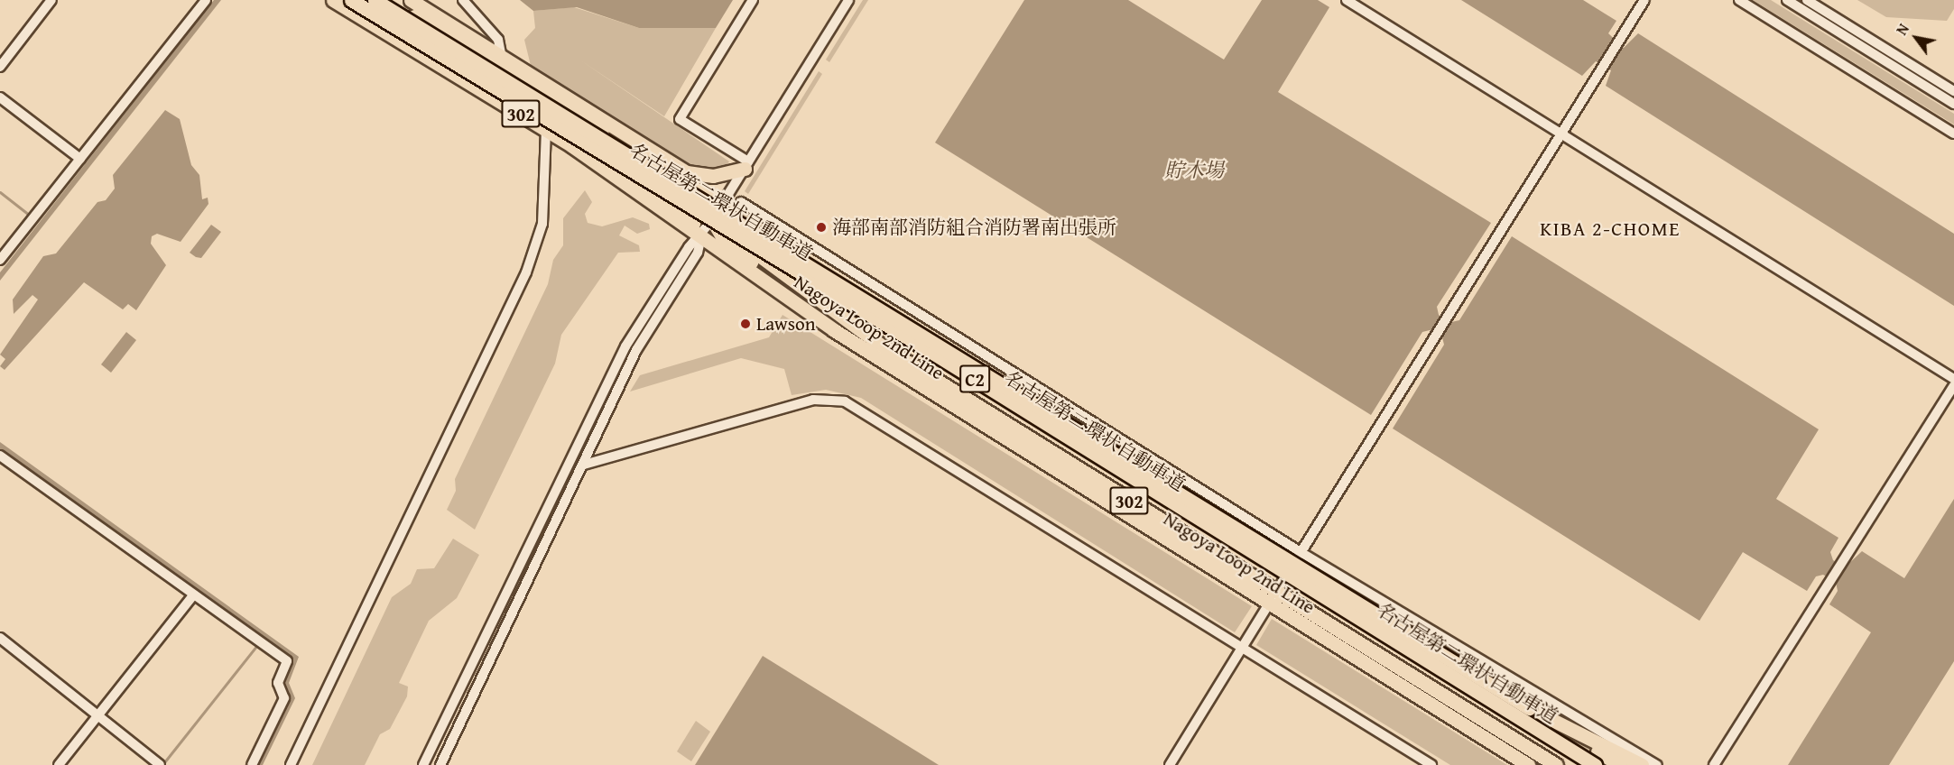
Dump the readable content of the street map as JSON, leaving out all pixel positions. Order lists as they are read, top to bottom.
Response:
{
  "streets": {
    "highway": [
      "302",
      "名古屋第二環状自動車道",
      "Nagoya Loop 2nd Line",
      "C2"
    ]
  },
  "districts": ["KIBA 2-CHOME"],
  "water": ["貯木場"],
  "places": ["海部南部消防組合消防署南出張所", "Lawson"],
  "north": "top left"
}
